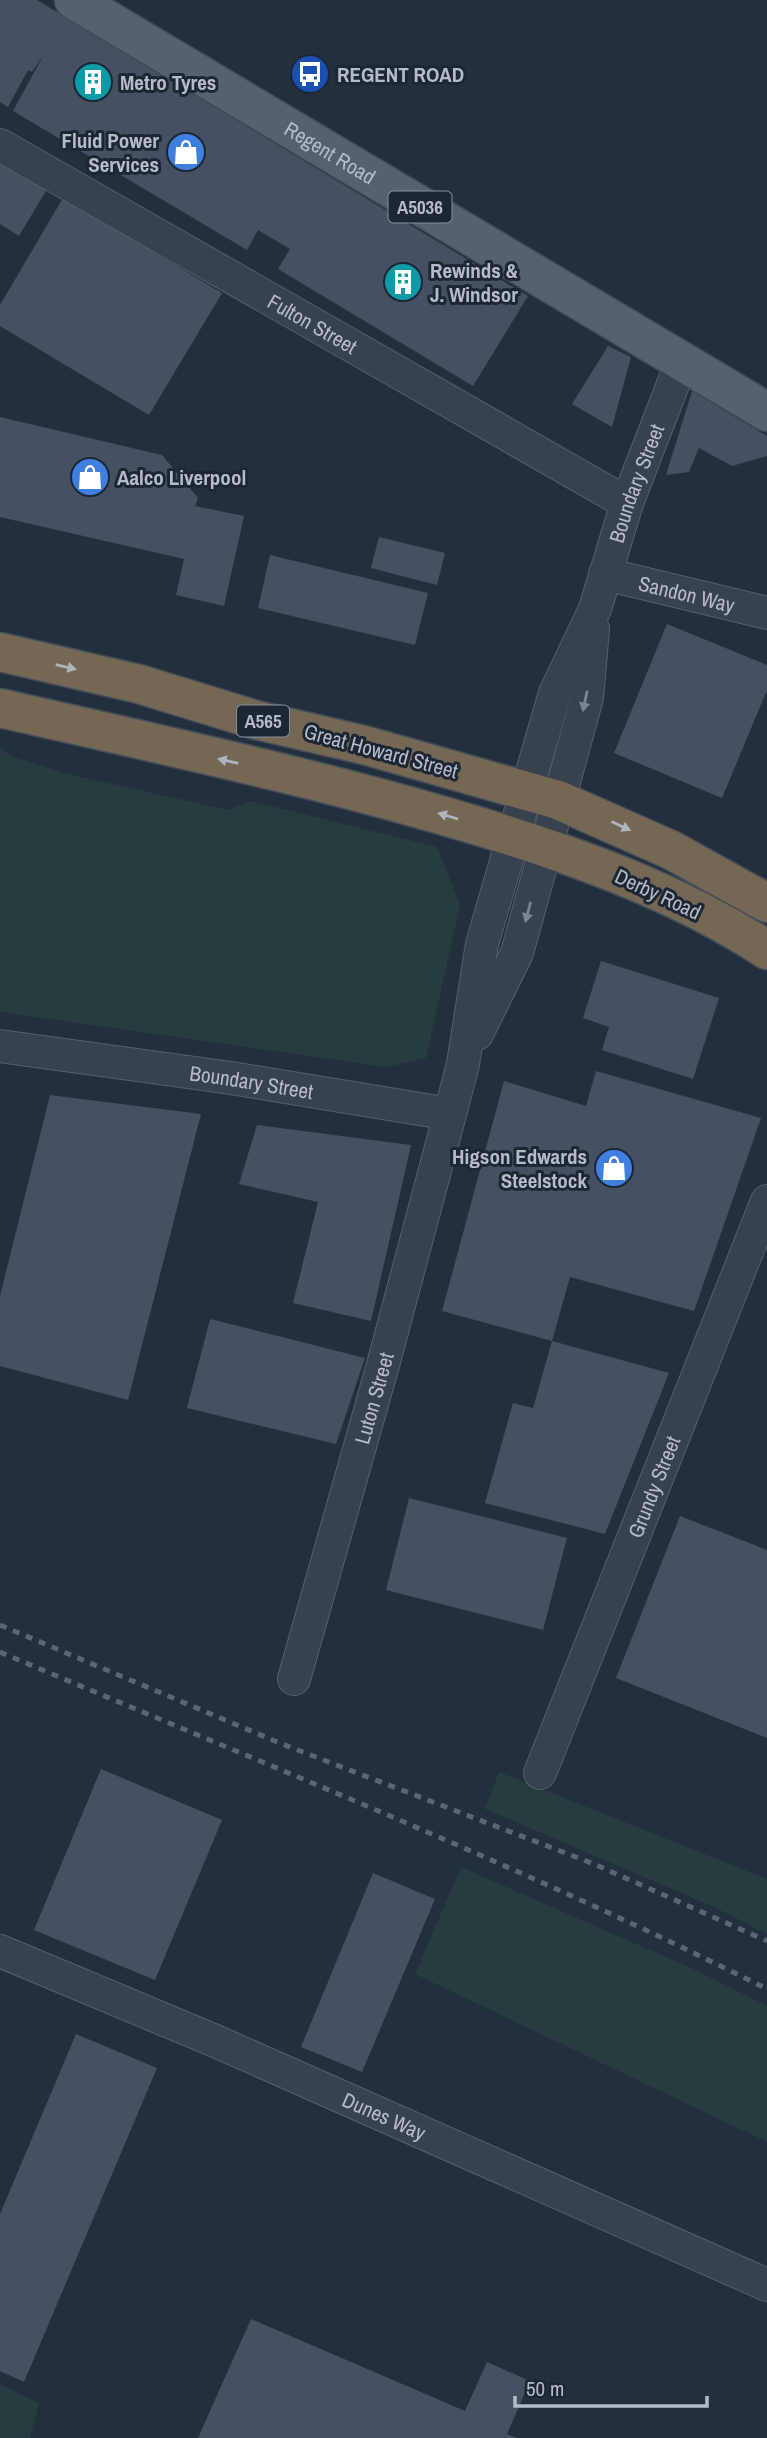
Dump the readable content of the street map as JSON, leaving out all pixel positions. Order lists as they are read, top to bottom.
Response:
{
  "streets": {
    "highway": ["A565", "Great Howard Street", "Derby Road"],
    "main road": ["Regent Road", "A5036"],
    "street": [
      "Fulton Street",
      "Boundary Street",
      "Sandon Way",
      "Luton Street",
      "Grundy Street",
      "Dunes Way"
    ]
  },
  "crossings": [
    ["Regent Road", "Boundary Street"],
    ["Fulton Street", "Boundary Street"],
    ["Boundary Street", "Sandon Way"],
    ["Boundary Street", "Great Howard Street"],
    ["Boundary Street", "Derby Road"],
    ["Boundary Street", "Luton Street"],
    ["Great Howard Street", "Derby Road"]
  ],
  "places": {
    "bus stop": ["REGENT ROAD"],
    "building": ["Metro Tyres", "Rewinds & J. Windsor"],
    "shop": ["Fluid Power Services", "Aalco Liverpool", "Higson Edwards Steelstock"]
  },
  "scale_bar": "50 m"
}
